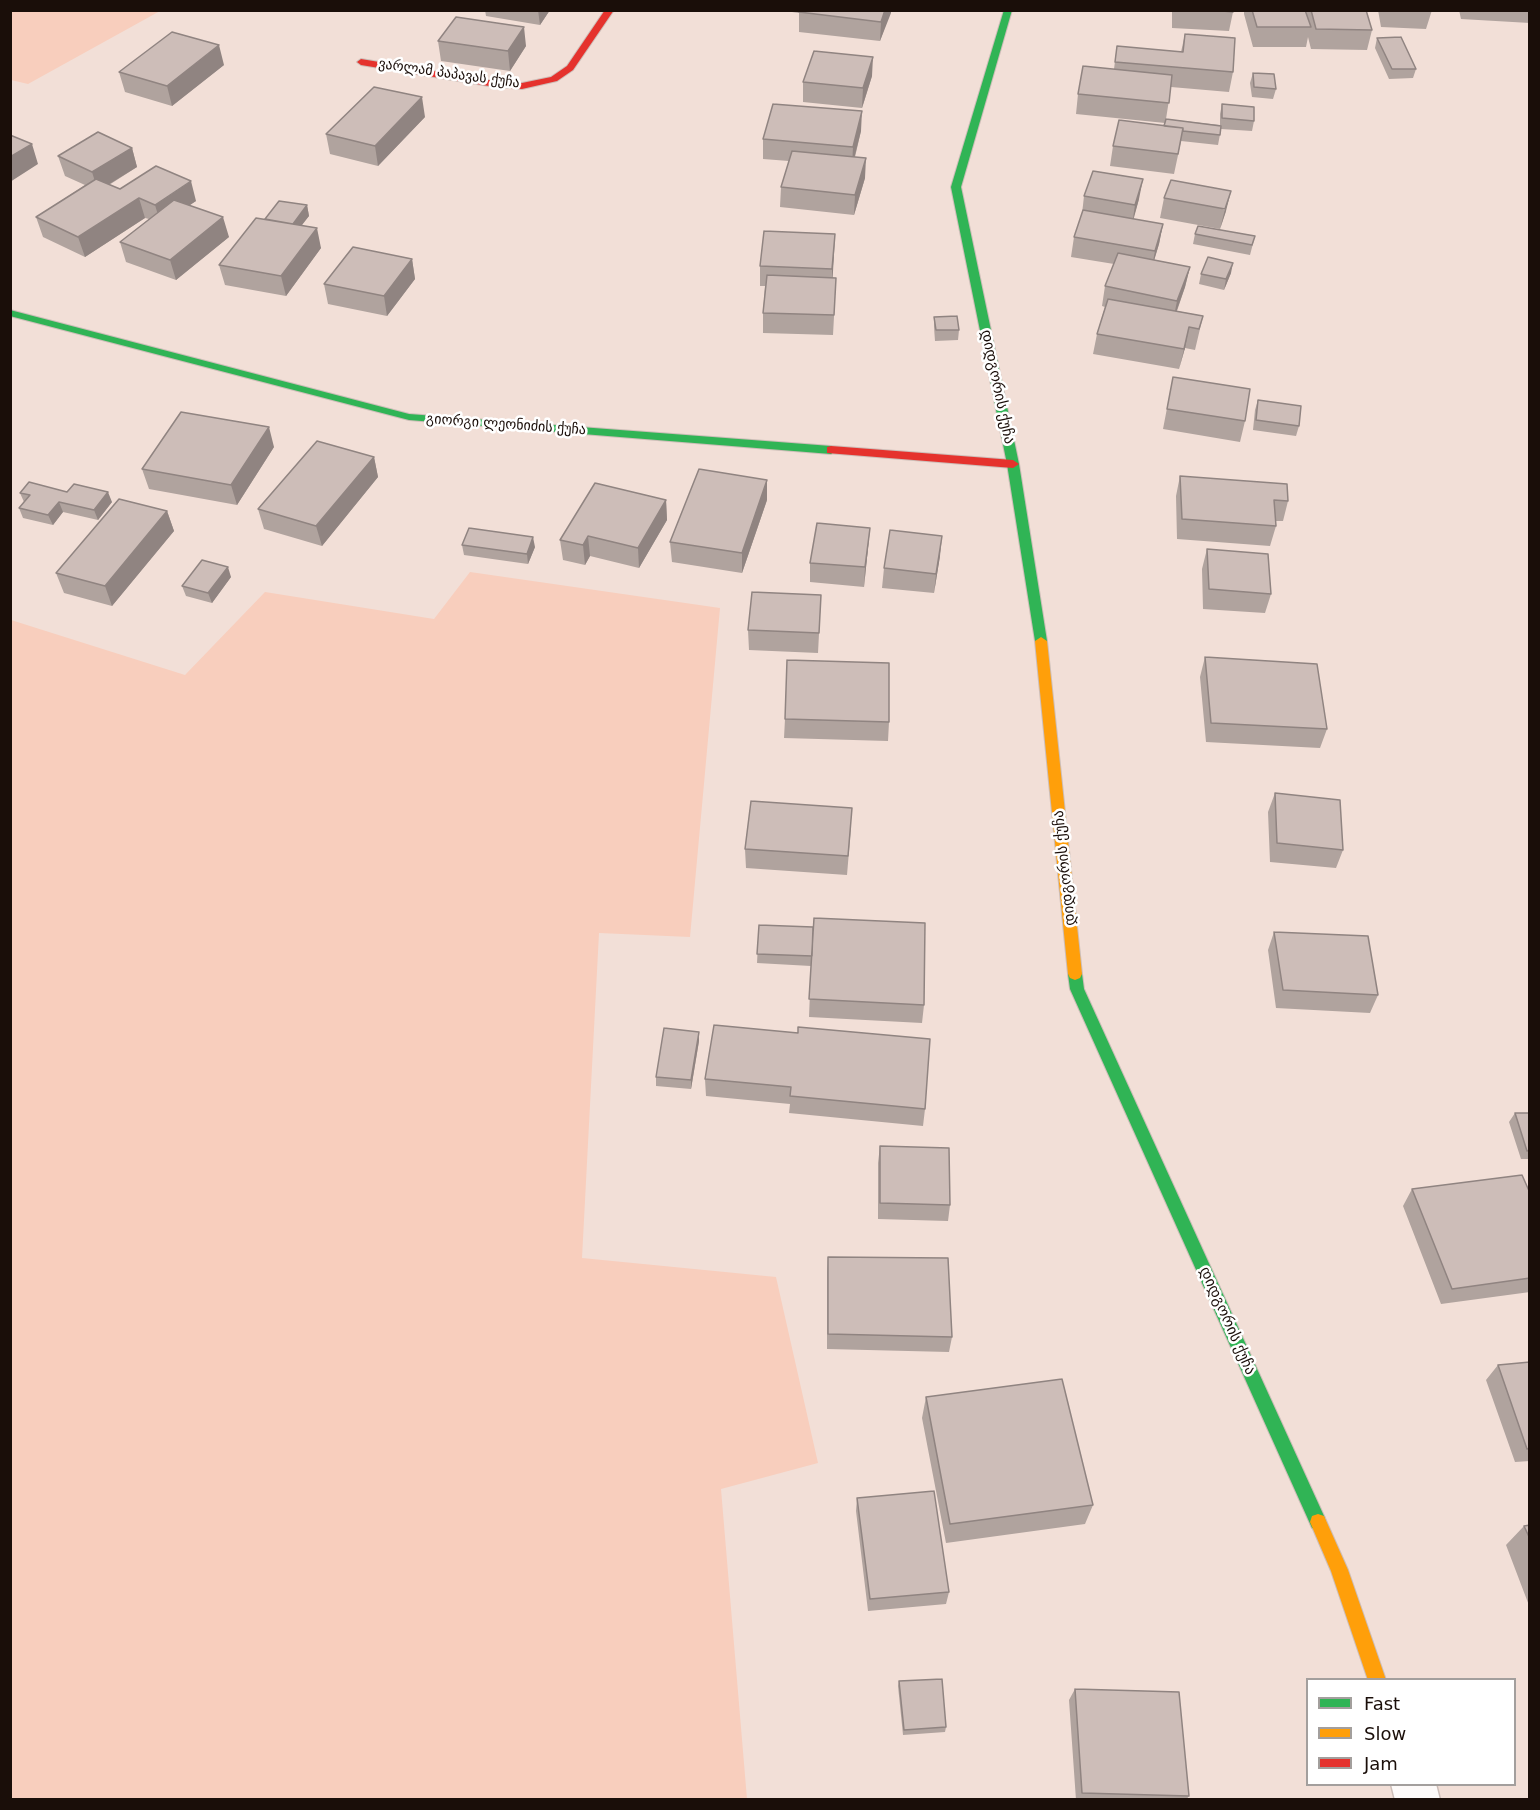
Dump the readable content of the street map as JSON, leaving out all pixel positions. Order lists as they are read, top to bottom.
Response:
{
  "streets": {
    "street": ["ვარლამ პაპავას ქუჩა", "დიდგორის ქუჩა", "გიორგი ლეონიძის ქუჩა"]
  },
  "crossings": [
    ["დიდგორის ქუჩა", "გიორგი ლეონიძის ქუჩა"]
  ],
  "legend": ["Fast", "Slow", "Jam"]
}
